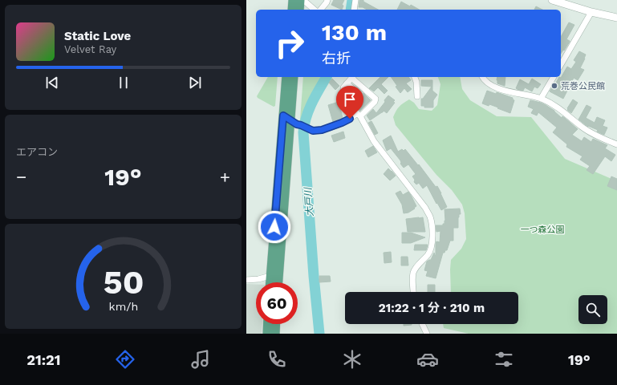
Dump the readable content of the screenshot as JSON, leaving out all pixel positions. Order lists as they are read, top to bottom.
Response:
{
  "water": ["大戸川"],
  "parks": ["一つ森公園"],
  "places": ["荒巻公民館"],
  "page": {
    "turn": ["130 m", "右折"],
    "song": ["Static Love", "Velvet Ray"],
    "tile": "エアコン",
    "heat": ["−", "19°", "+"],
    "limit": "60",
    "trip": "21:22 · 1 分 · 210 m",
    "tabs": ["21:21", "19°"],
    "gauge": ["50", "km/h"]
  }
}
